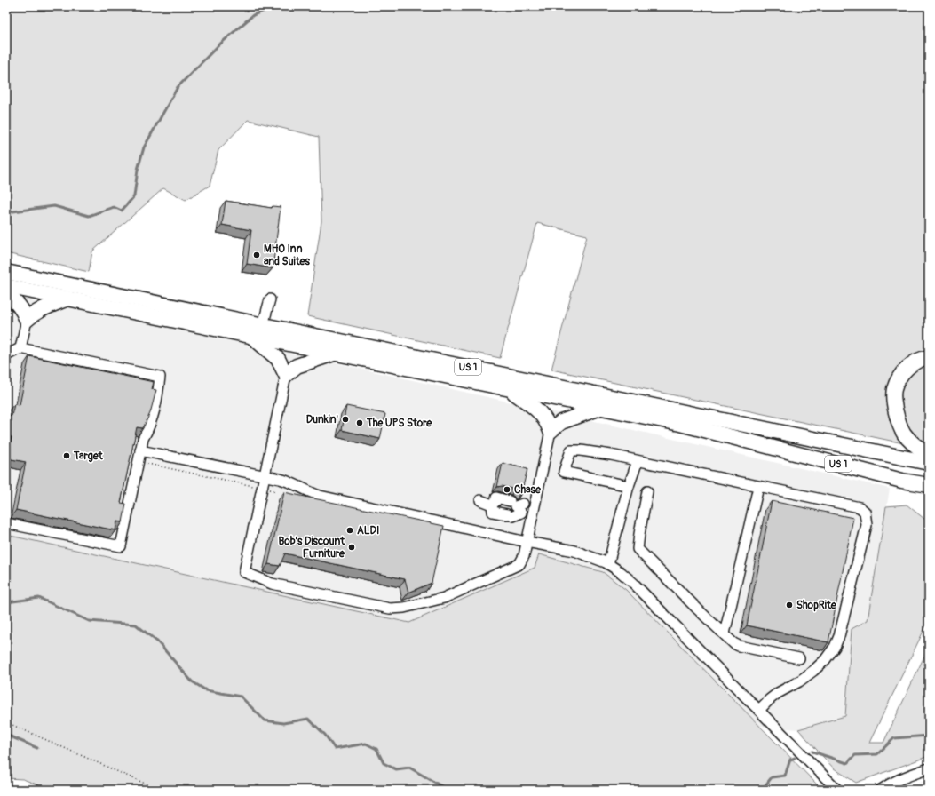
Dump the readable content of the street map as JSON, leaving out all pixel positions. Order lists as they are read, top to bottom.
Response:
{
  "streets": {
    "highway": ["US 1"]
  },
  "places": [
    "MHO Inn and Suites",
    "Dunkin'",
    "The UPS Store",
    "Target",
    "Chase",
    "ALDI",
    "Bob's Discount Furniture",
    "ShopRite"
  ]
}
